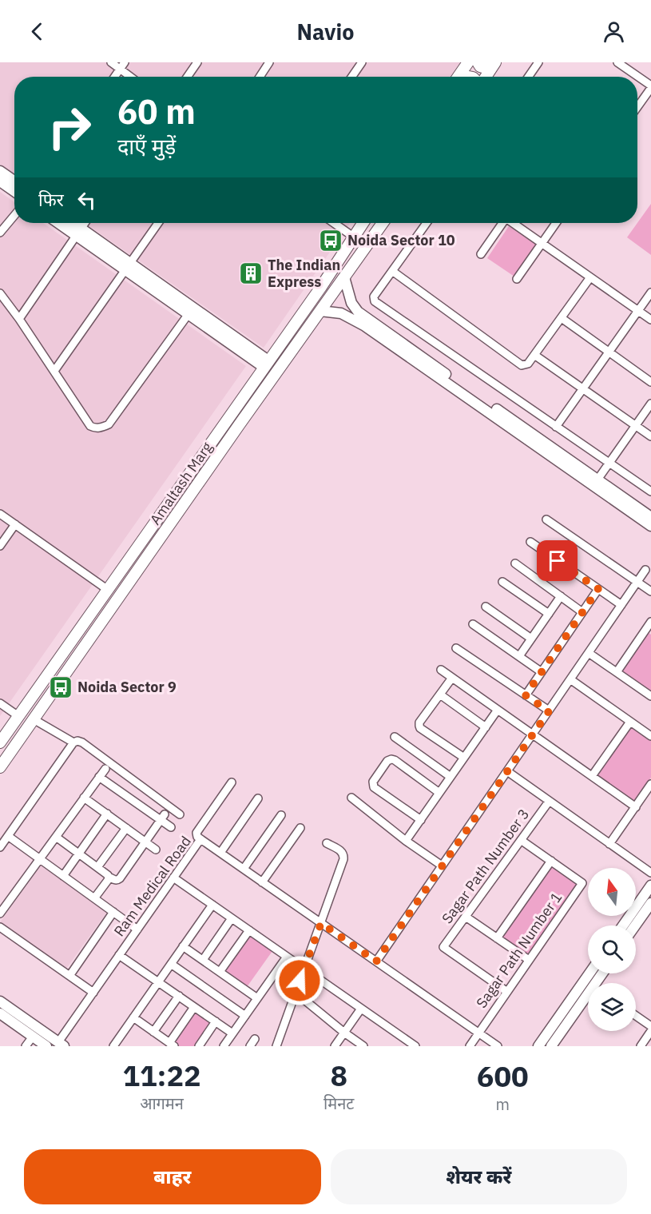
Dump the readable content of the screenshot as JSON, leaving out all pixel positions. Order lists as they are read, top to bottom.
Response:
{
  "streets": {
    "main road": ["Amaltash Marg"],
    "street": ["Sagar Path Number 3", "Ram Medical Road", "Sagar Path Number 1"]
  },
  "crossings": [
    ["Sagar Path Number 3", "Sagar Path Number 1"],
    ["Ram Medical Road", "Sagar Path Number 1"]
  ],
  "places": {
    "bus stop": ["Noida Sector 10", "Noida Sector 9"],
    "building": ["The Indian Express"]
  },
  "north": "top",
  "page": {
    "header": "Navio",
    "turn": ["60 m", "दाएँ मुड़ें"],
    "then": "फिर",
    "eta": [
      "11:22",
      "आगमन",
      "8",
      "मिनट",
      "600",
      "m"
    ],
    "buttons": ["बाहर", "शेयर करें"]
  }
}
